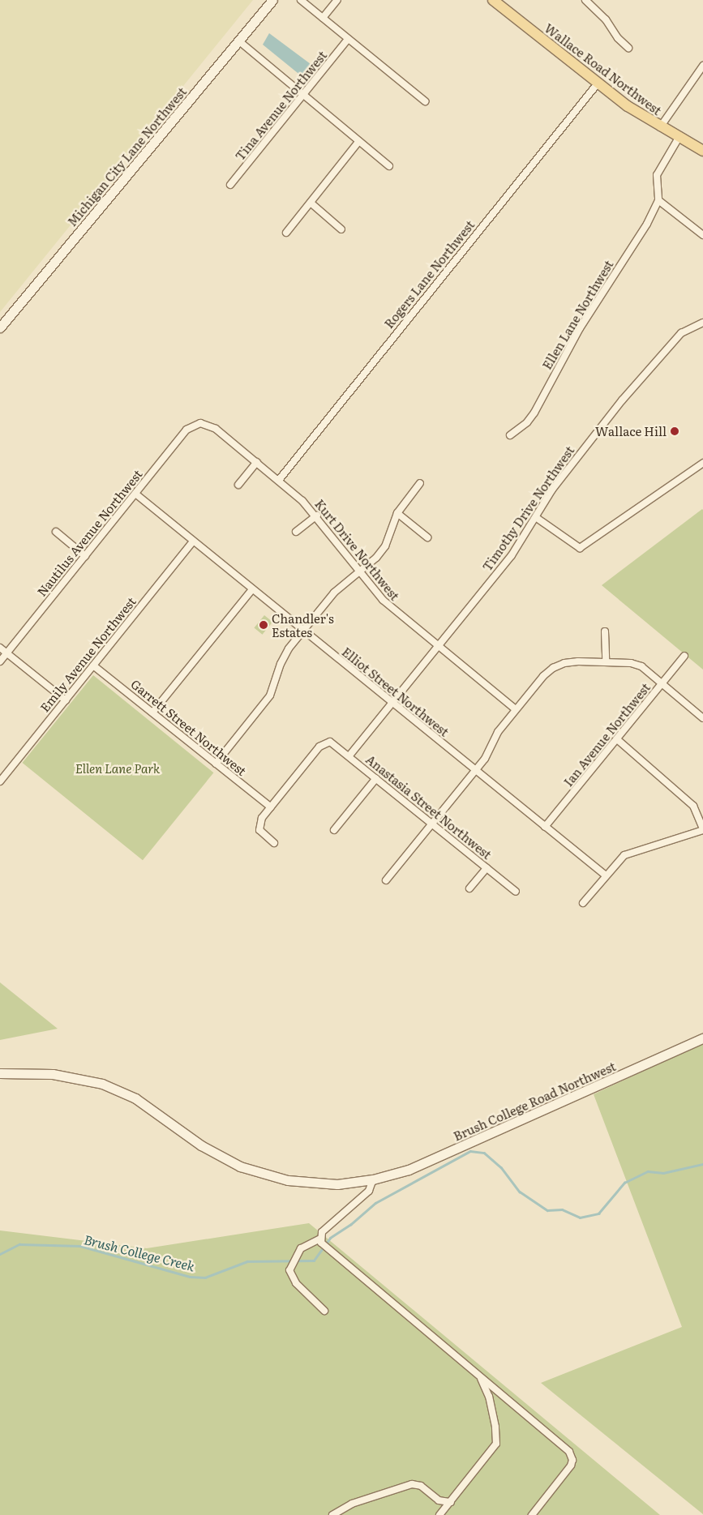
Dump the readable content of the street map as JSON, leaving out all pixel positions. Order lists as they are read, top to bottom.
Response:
{
  "streets": {
    "main road": ["Wallace Road Northwest"],
    "street": [
      "Tina Avenue Northwest",
      "Michigan City Lane Northwest",
      "Rogers Lane Northwest",
      "Ellen Lane Northwest",
      "Timothy Drive Northwest",
      "Nautilus Avenue Northwest",
      "Kurt Drive Northwest",
      "Emily Avenue Northwest",
      "Elliot Street Northwest",
      "Garrett Street Northwest",
      "Ian Avenue Northwest",
      "Anastasia Street Northwest",
      "Brush College Road Northwest"
    ]
  },
  "crossings": [
    ["Wallace Road Northwest", "Rogers Lane Northwest"],
    ["Rogers Lane Northwest", "Kurt Drive Northwest"],
    ["Timothy Drive Northwest", "Kurt Drive Northwest"],
    ["Timothy Drive Northwest", "Elliot Street Northwest"],
    ["Timothy Drive Northwest", "Anastasia Street Northwest"],
    ["Nautilus Avenue Northwest", "Kurt Drive Northwest"],
    ["Nautilus Avenue Northwest", "Elliot Street Northwest"],
    ["Emily Avenue Northwest", "Elliot Street Northwest"],
    ["Emily Avenue Northwest", "Garrett Street Northwest"],
    ["Elliot Street Northwest", "Ian Avenue Northwest"],
    ["Garrett Street Northwest", "Anastasia Street Northwest"]
  ],
  "water": ["Brush College Creek"],
  "parks": ["Ellen Lane Park"],
  "places": ["Wallace Hill", "Chandler's Estates"]
}
